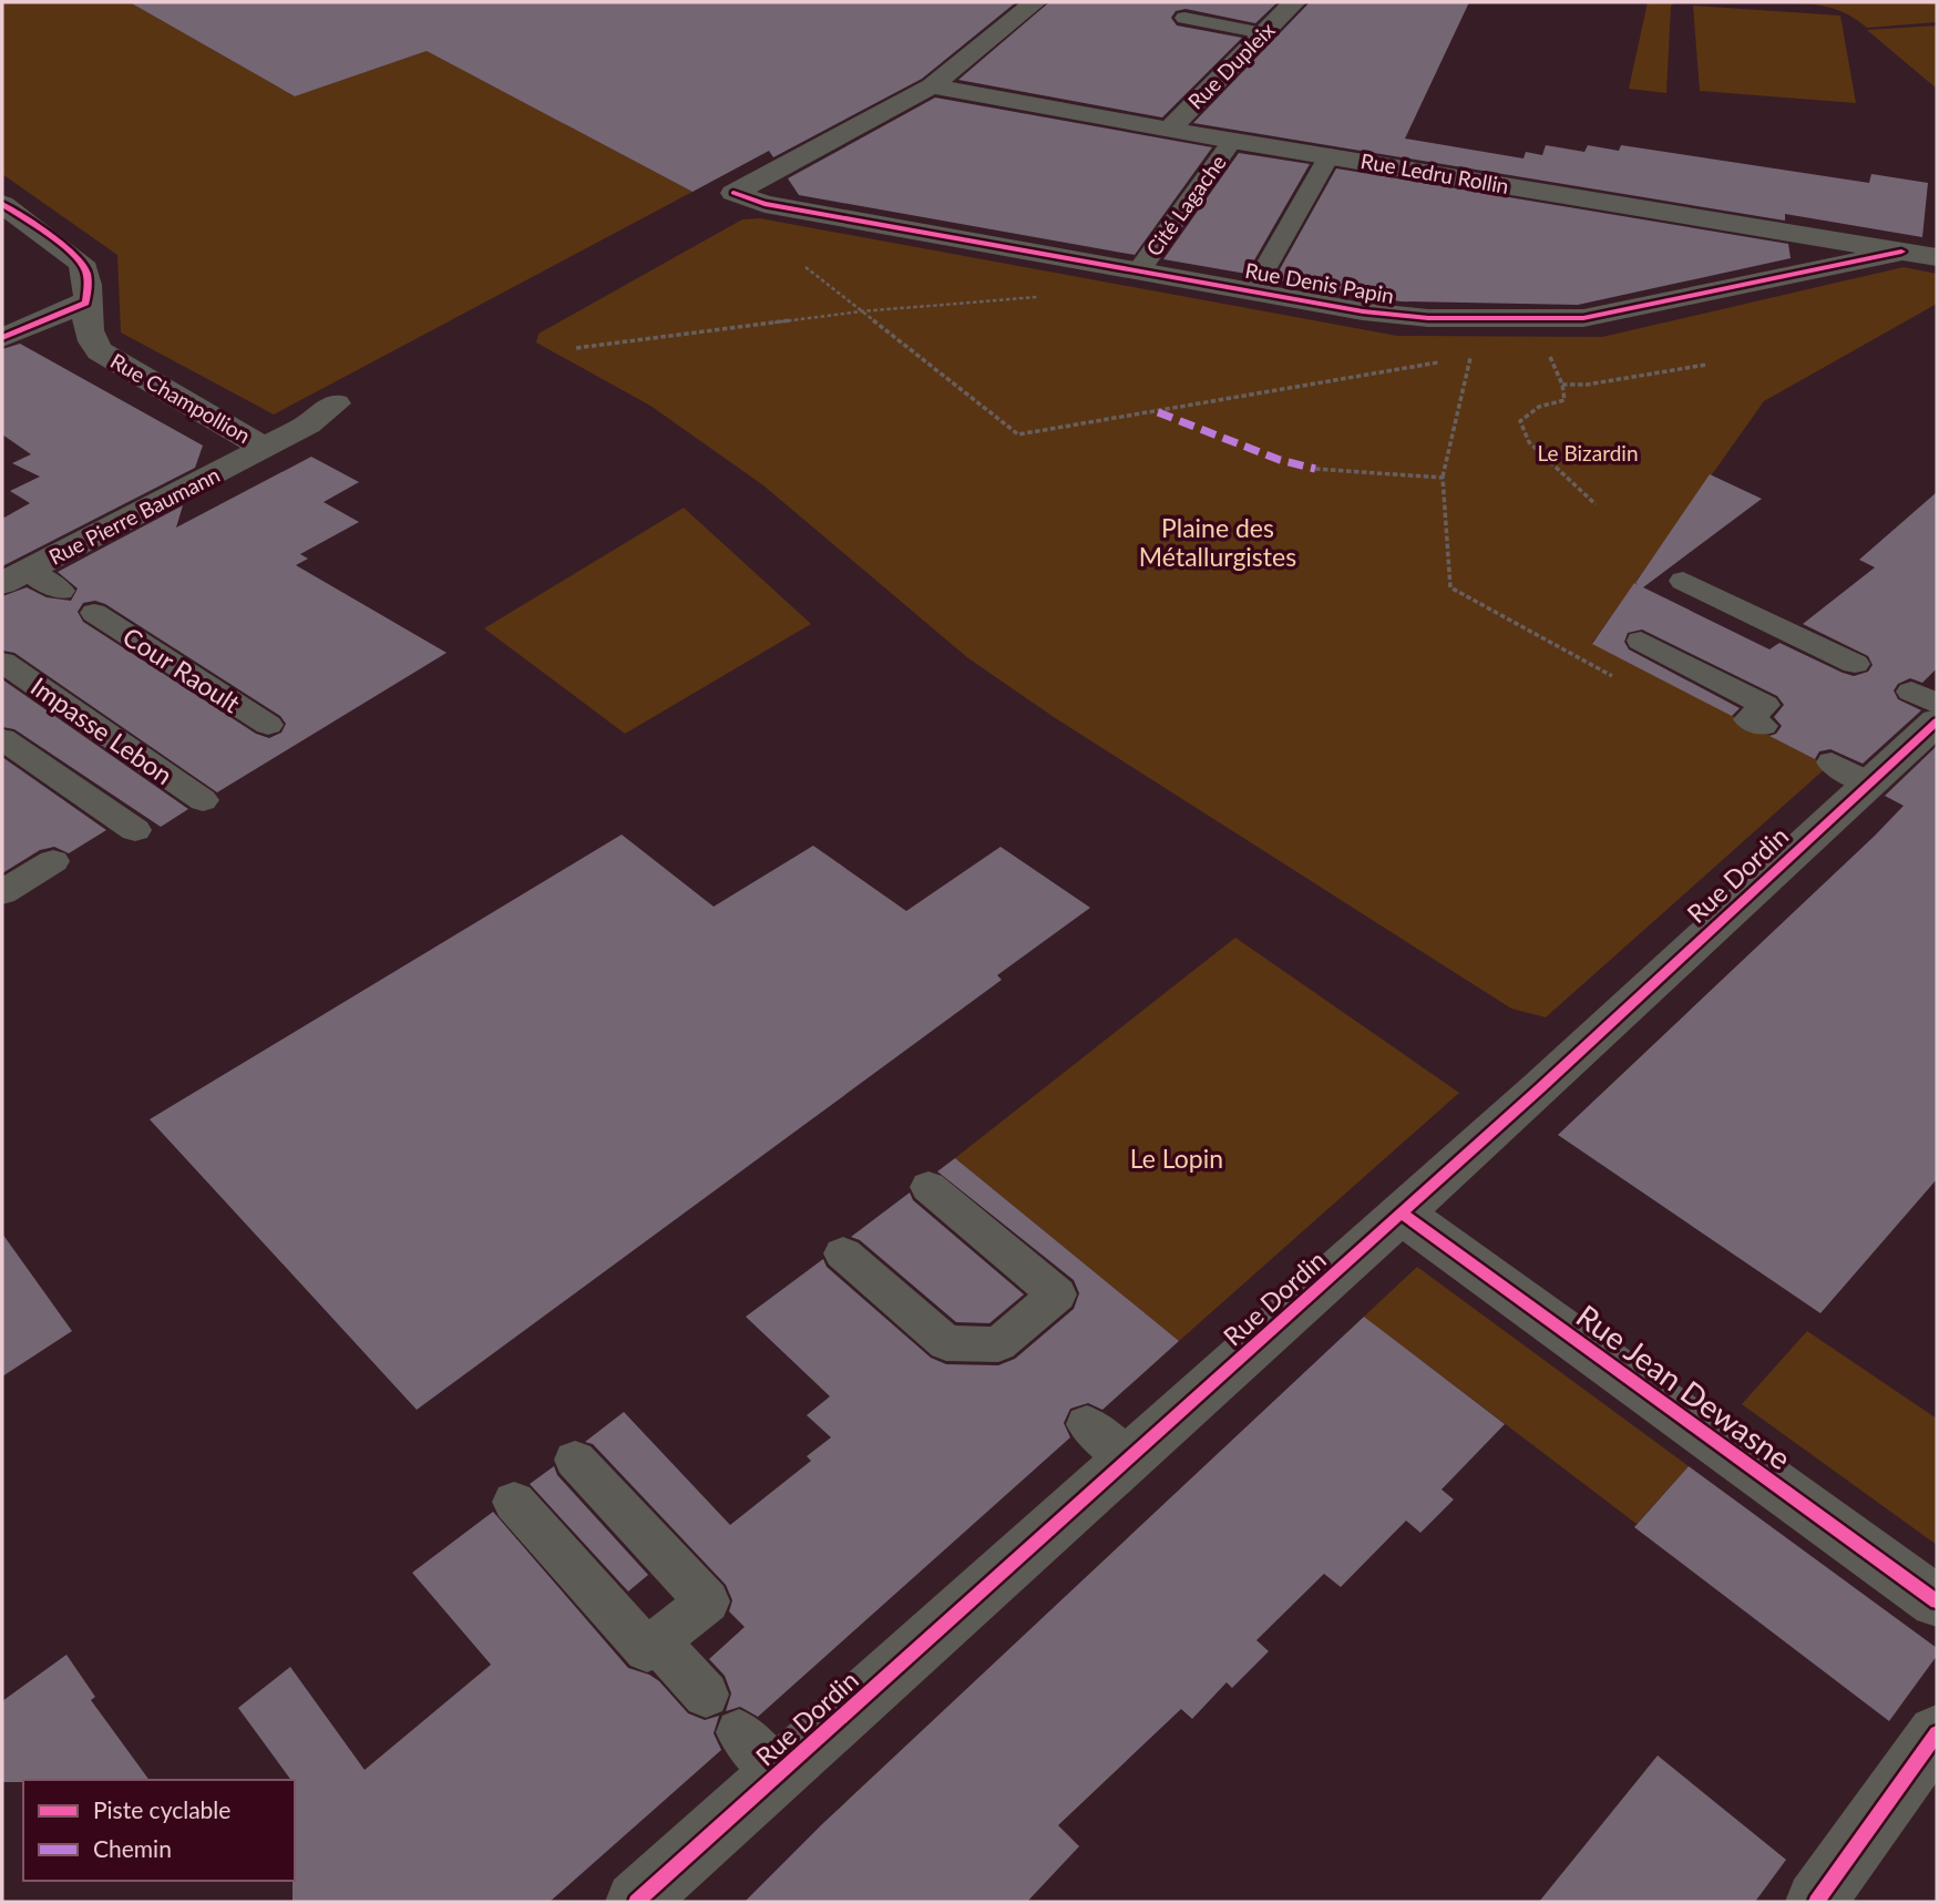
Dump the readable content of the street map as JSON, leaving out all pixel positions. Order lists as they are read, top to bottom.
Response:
{
  "streets": {
    "street": [
      "Rue Dupleix",
      "Rue Ledru Rollin",
      "Rue Denis Papin",
      "Rue Champollion",
      "Rue Pierre Baumann",
      "Rue Dordin",
      "Rue Jean Dewasne"
    ],
    "lane": ["Cité Lagache", "Cour Raoult", "Impasse Lebon"]
  },
  "crossings": [
    ["Rue Dupleix", "Rue Ledru Rollin"],
    ["Rue Ledru Rollin", "Cité Lagache"],
    ["Rue Ledru Rollin", "Rue Denis Papin"],
    ["Cité Lagache", "Rue Denis Papin"],
    ["Rue Champollion", "Rue Pierre Baumann"],
    ["Rue Dordin", "Rue Jean Dewasne"]
  ],
  "parks": ["Le Bizardin", "Plaine des Métallurgistes", "Le Lopin"],
  "legend": ["Piste cyclable", "Chemin"]
}
